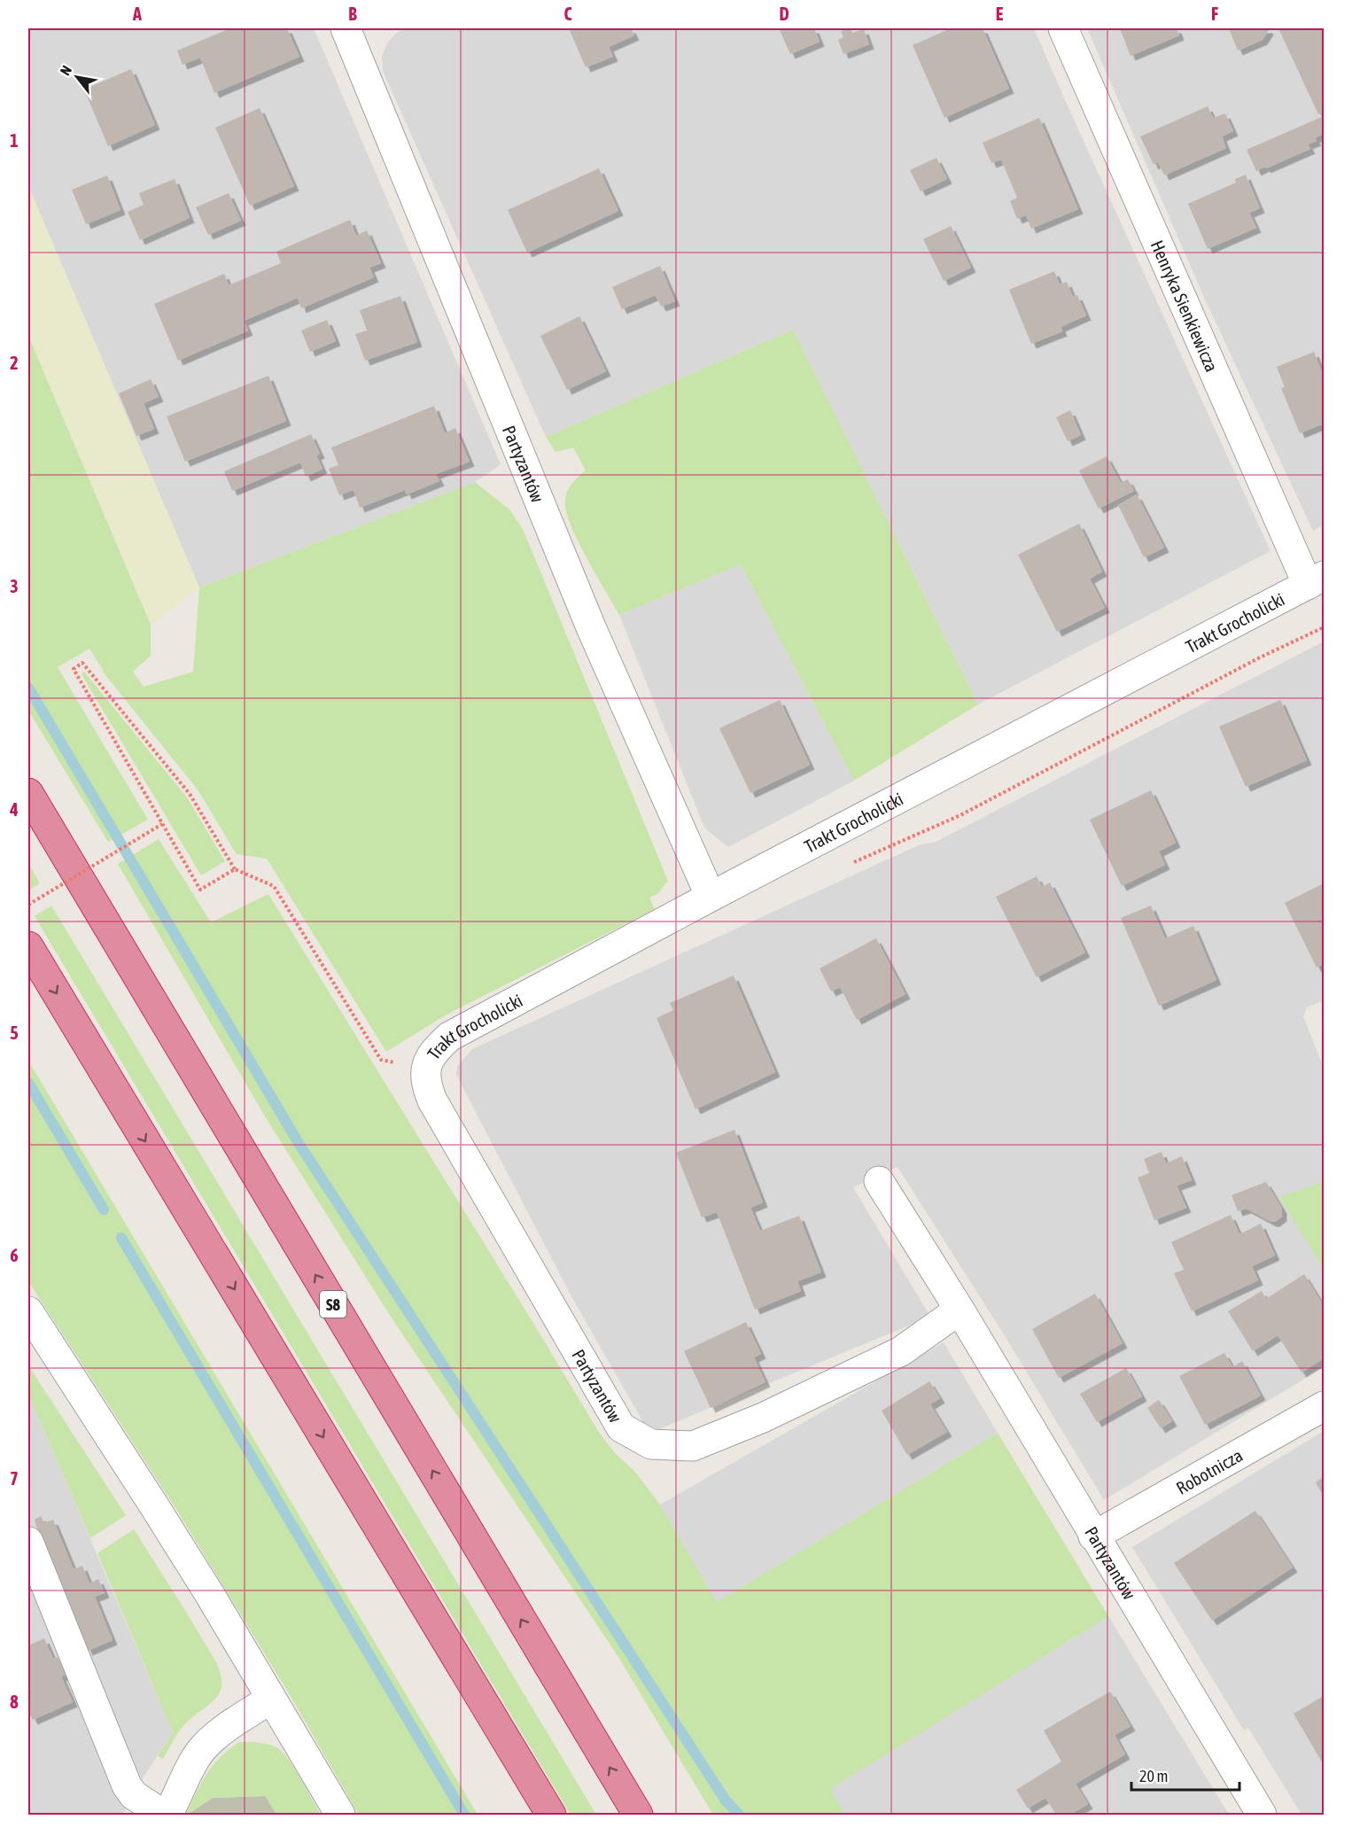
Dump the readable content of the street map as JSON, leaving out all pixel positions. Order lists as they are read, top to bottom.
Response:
{
  "streets": {
    "highway": ["S8"],
    "street": [
      "Henryka Sienkiewicza",
      "Partyzantów",
      "Trakt Grocholicki",
      "Robotnicza"
    ]
  },
  "crossings": [
    ["Henryka Sienkiewicza", "Trakt Grocholicki"],
    ["Partyzantów", "Trakt Grocholicki"],
    ["Partyzantów", "Robotnicza"]
  ],
  "scale_bar": "20 m",
  "north": "top left",
  "grid": {
    "columns": [
      "A",
      "B",
      "C",
      "D",
      "E",
      "F"
    ],
    "rows": [
      "1",
      "2",
      "3",
      "4",
      "5",
      "6",
      "7",
      "8"
    ]
  }
}
